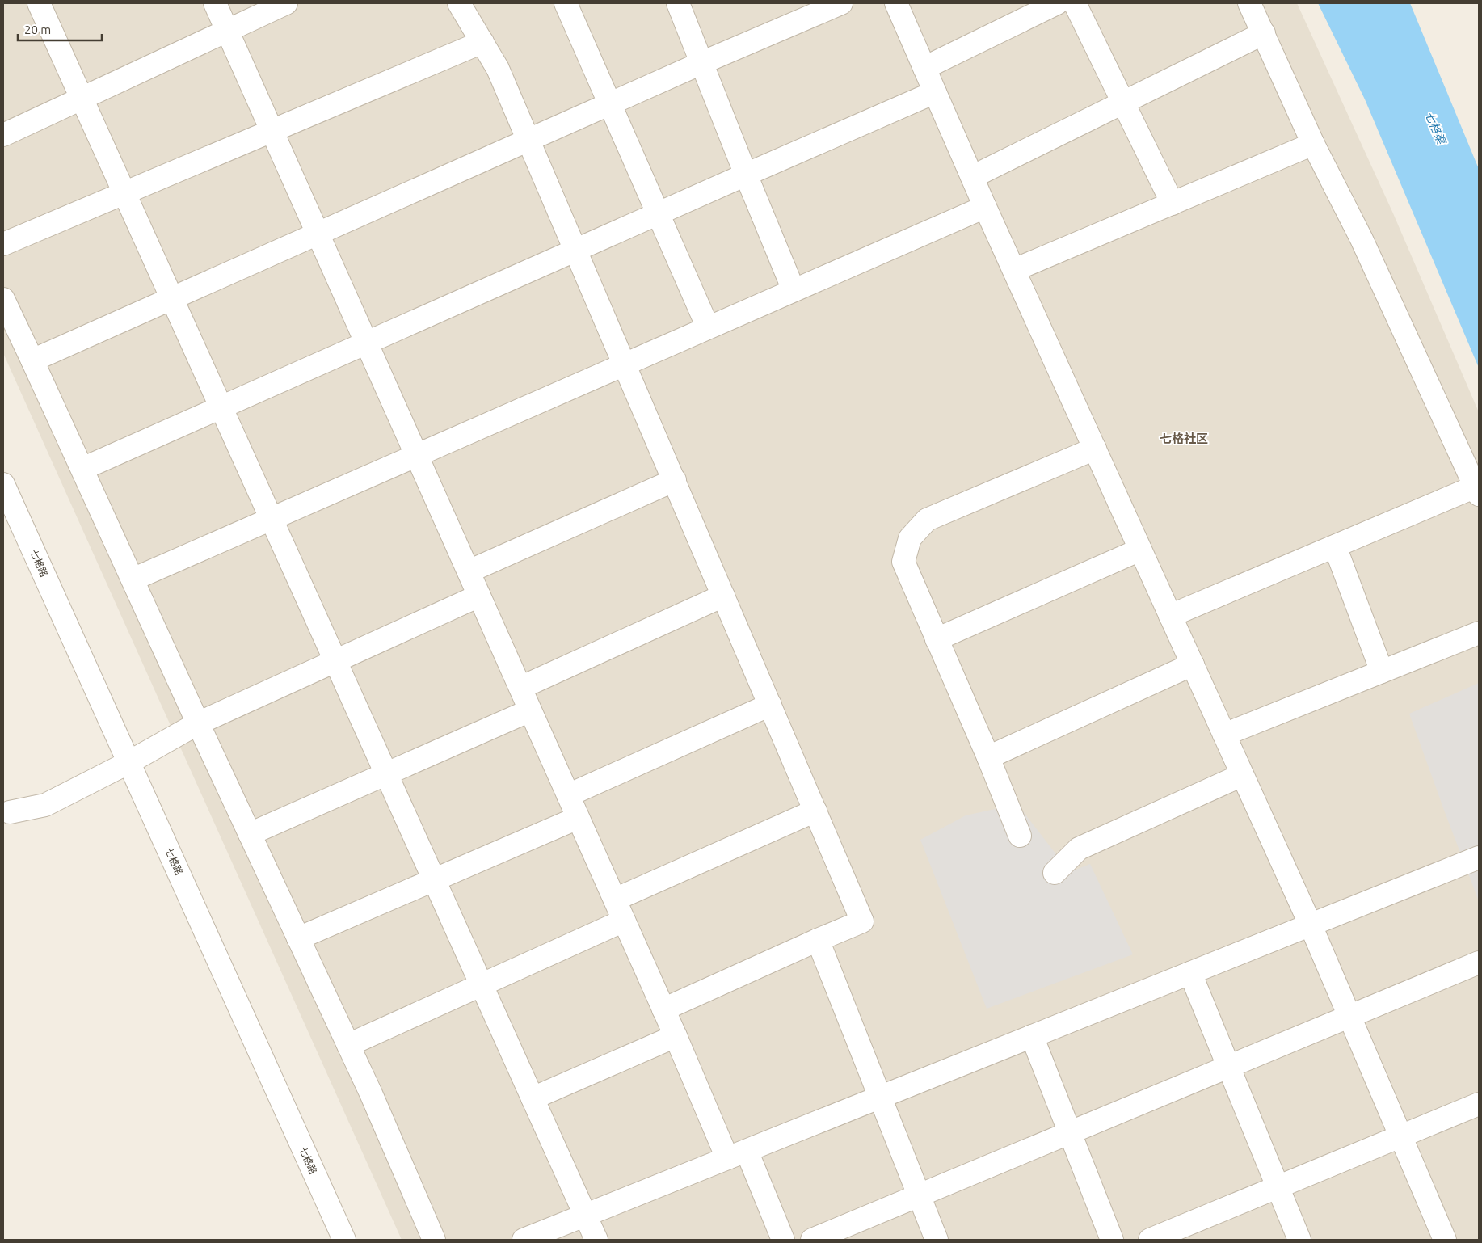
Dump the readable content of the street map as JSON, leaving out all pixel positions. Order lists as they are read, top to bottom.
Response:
{
  "streets": {
    "street": ["七格路"]
  },
  "districts": ["七格社区"],
  "water": ["七格渠"],
  "scale_bar": "20 m"
}
